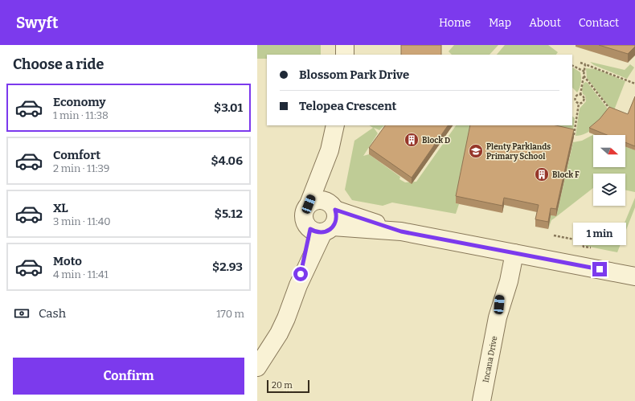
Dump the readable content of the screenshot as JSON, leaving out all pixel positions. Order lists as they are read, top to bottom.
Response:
{
  "streets": {
    "street": ["Incana Drive"]
  },
  "places": {
    "building": ["Block D", "Block F"],
    "school or university": ["Plenty Parklands Primary School"]
  },
  "scale_bar": "20 m",
  "north": "right",
  "page": {
    "header": "Swyft",
    "nav": [
      "Home",
      "Map",
      "About",
      "Contact"
    ],
    "heading": "Choose a ride",
    "banner": ["Blossom Park Drive", "Telopea Crescent"],
    "list": [
      {
        "name": "Economy",
        "note": "1 min · 11:38",
        "value": "$3.01"
      },
      {
        "name": "Comfort",
        "note": "2 min · 11:39",
        "value": "$4.06"
      },
      {
        "name": "XL",
        "note": "3 min · 11:40",
        "value": "$5.12"
      },
      {
        "name": "Moto",
        "note": "4 min · 11:41",
        "value": "$2.93"
      }
    ],
    "bubble": "1 min",
    "pay": ["Cash", "170 m"],
    "buttons": "Confirm",
    "scale": "20 m"
  }
}
